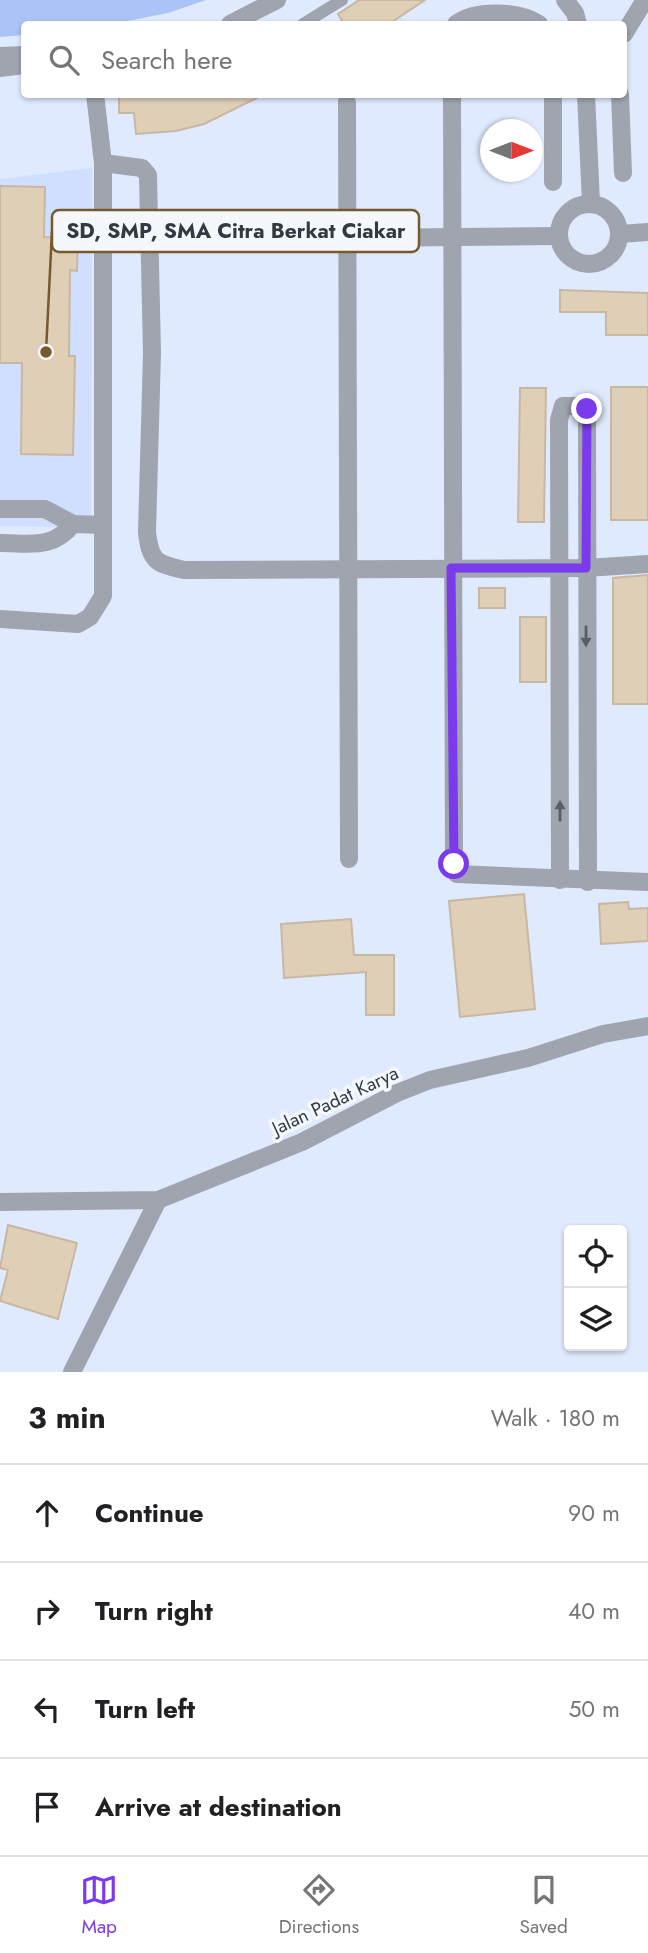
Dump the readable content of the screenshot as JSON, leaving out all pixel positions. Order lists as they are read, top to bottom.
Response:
{
  "streets": {
    "street": ["Jalan Padat Karya"]
  },
  "places": ["SD, SMP, SMA Citra Berkat Ciakar"],
  "north": "right",
  "page": {
    "search": "Search here",
    "heading": ["3 min", "Walk · 180 m"],
    "list": [
      ["Continue", "90 m"],
      ["Turn right", "40 m"],
      ["Turn left", "50 m"],
      "Arrive at destination"
    ],
    "nav": ["Map", "Directions", "Saved"]
  }
}
